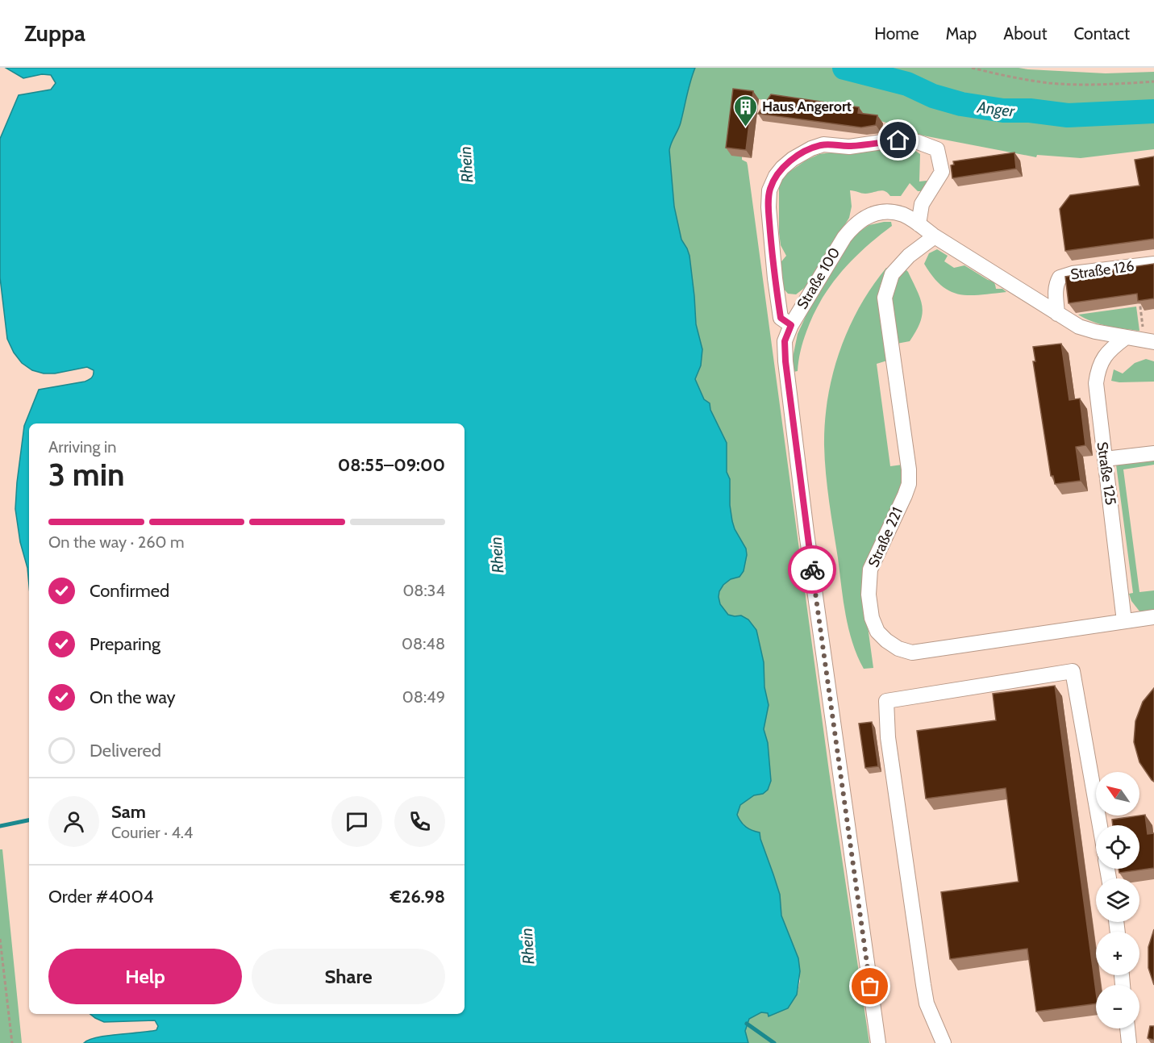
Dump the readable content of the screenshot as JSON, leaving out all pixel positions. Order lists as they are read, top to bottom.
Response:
{
  "streets": {
    "street": [
      "Straße 126",
      "Straße 100",
      "Straße 125",
      "Straße 221"
    ]
  },
  "crossings": [
    ["Straße 126", "Straße 100"],
    ["Straße 100", "Straße 125"],
    ["Straße 100", "Straße 221"],
    ["Straße 125", "Straße 221"]
  ],
  "water": ["Anger", "Rhein"],
  "places": {
    "building": ["Haus Angerort"]
  },
  "north": "top left",
  "page": {
    "header": "Zuppa",
    "nav": [
      "Home",
      "Map",
      "About",
      "Contact"
    ],
    "heading": ["3 min", "Arriving in", "08:55–09:00"],
    "panel": [
      "Sam",
      "Courier · 4.4",
      "Order #4004",
      "€26.98"
    ],
    "bar": "On the way · 260 m",
    "list": [
      ["Confirmed", "08:34"],
      ["Preparing", "08:48"],
      ["On the way", "08:49"],
      "Delivered"
    ],
    "map_buttons": ["+", "−"],
    "buttons": ["Help", "Share"]
  }
}
